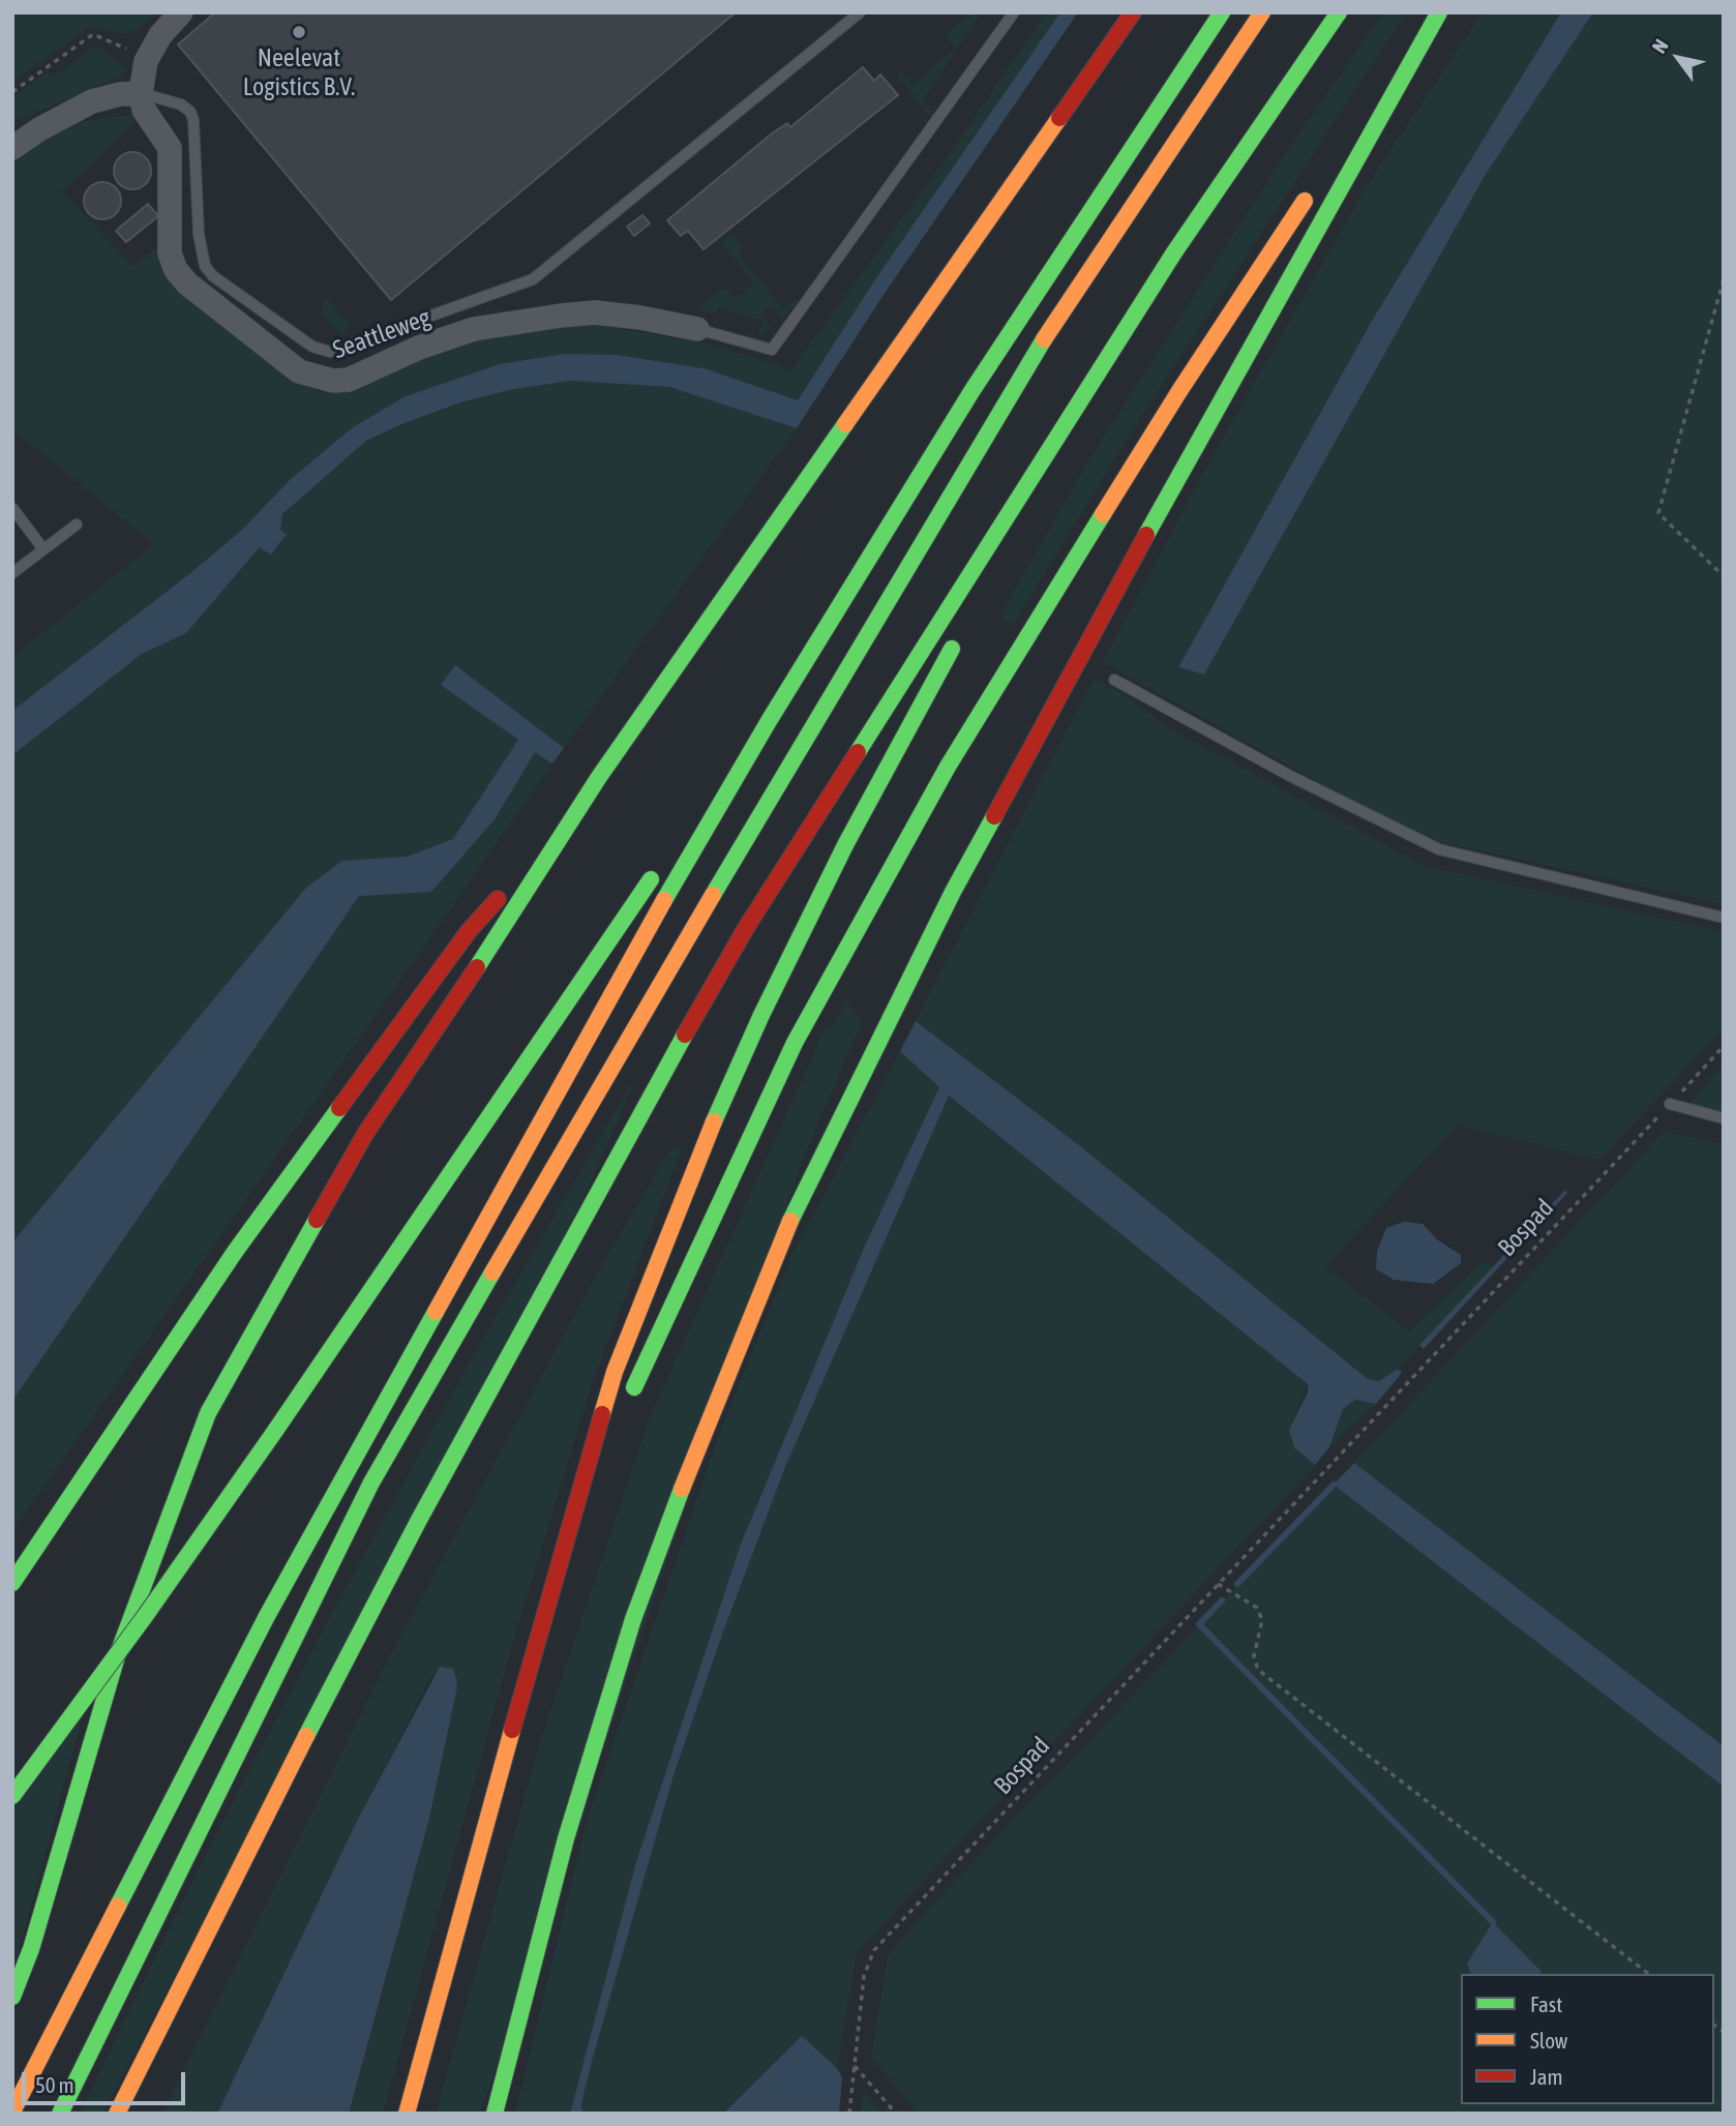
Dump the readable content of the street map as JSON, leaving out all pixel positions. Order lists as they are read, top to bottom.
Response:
{
  "streets": {
    "street": ["Seattleweg"],
    "path": ["Bospad"]
  },
  "places": ["Neelevat Logistics B.V."],
  "legend": ["Fast", "Slow", "Jam"],
  "scale_bar": "50 m",
  "north": "top left"
}
